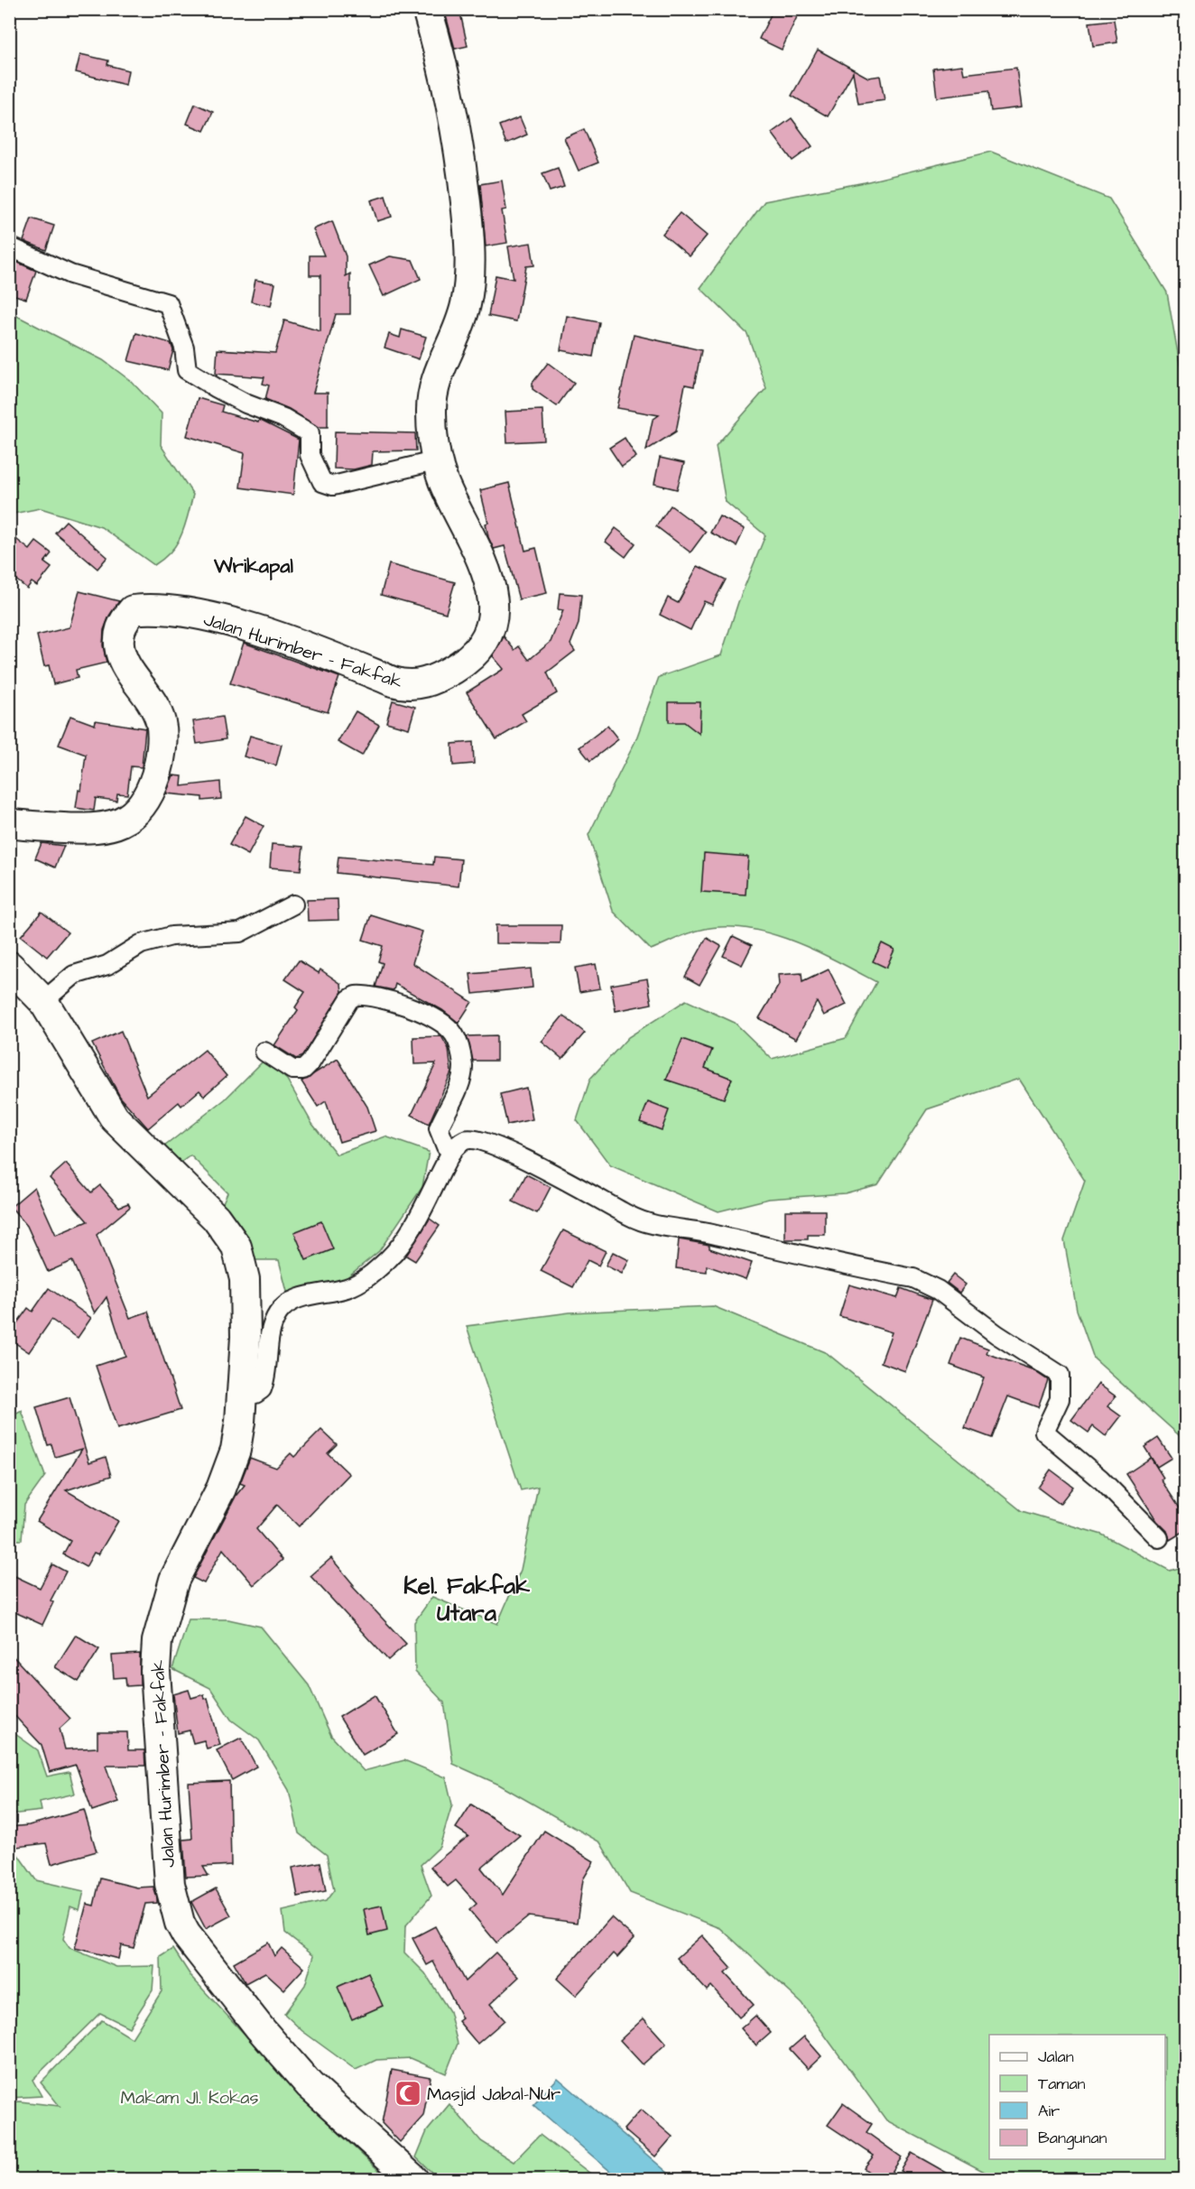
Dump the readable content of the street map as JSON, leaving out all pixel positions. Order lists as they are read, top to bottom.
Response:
{
  "streets": {
    "main road": ["Jalan Hurimber - Fakfak"]
  },
  "districts": ["Wrikapal", "Kel. Fakfak Utara"],
  "parks": ["Makam Jl. Kokas"],
  "places": {
    "mosque": ["Masjid Jabal-NUr"]
  },
  "legend": [
    "Jalan",
    "Taman",
    "Air",
    "Bangunan"
  ]
}
